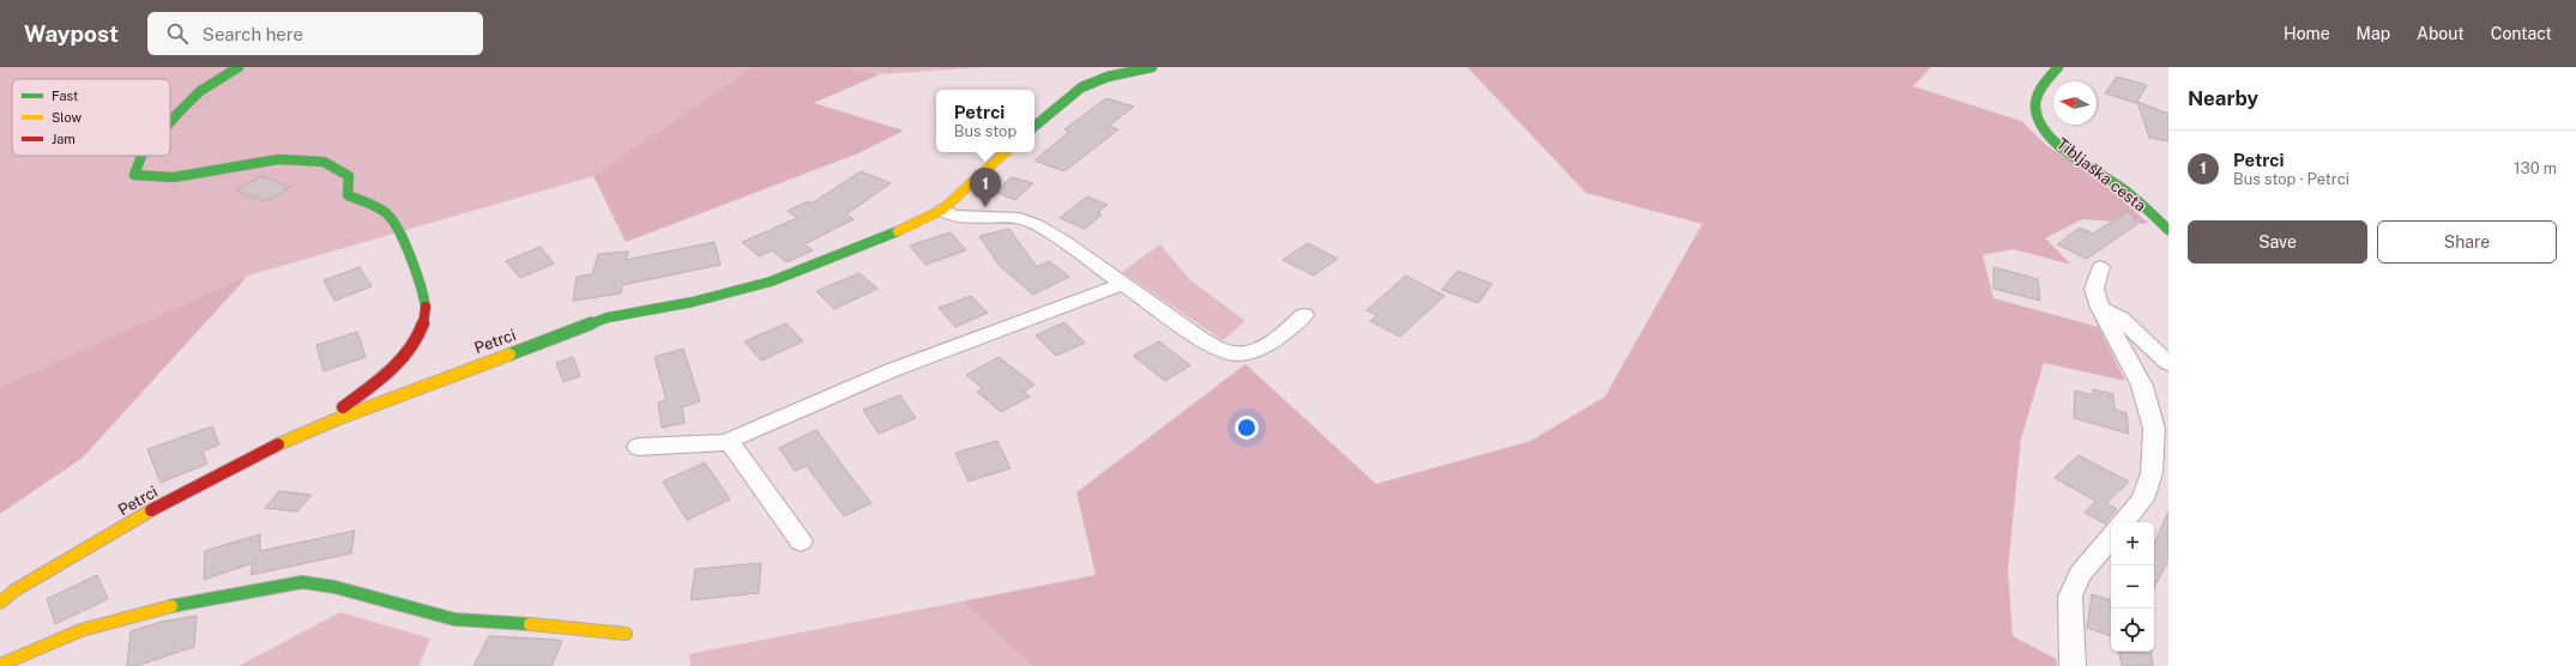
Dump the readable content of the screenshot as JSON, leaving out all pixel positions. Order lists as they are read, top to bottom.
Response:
{
  "streets": {
    "street": ["Tibljaška cesta", "Petrci"]
  },
  "legend": ["Fast", "Slow", "Jam"],
  "north": "left",
  "page": {
    "header": "Waypost",
    "search": "Search here",
    "nav": [
      "Home",
      "Map",
      "About",
      "Contact"
    ],
    "heading": "Nearby",
    "popup": ["Petrci", "Bus stop"],
    "list": [
      {
        "mark": "1",
        "name": "Petrci",
        "note": "Bus stop · Petrci",
        "value": "130 m"
      }
    ],
    "pins": "1",
    "buttons": ["Save", "Share"],
    "map_buttons": ["+", "−"]
  }
}
